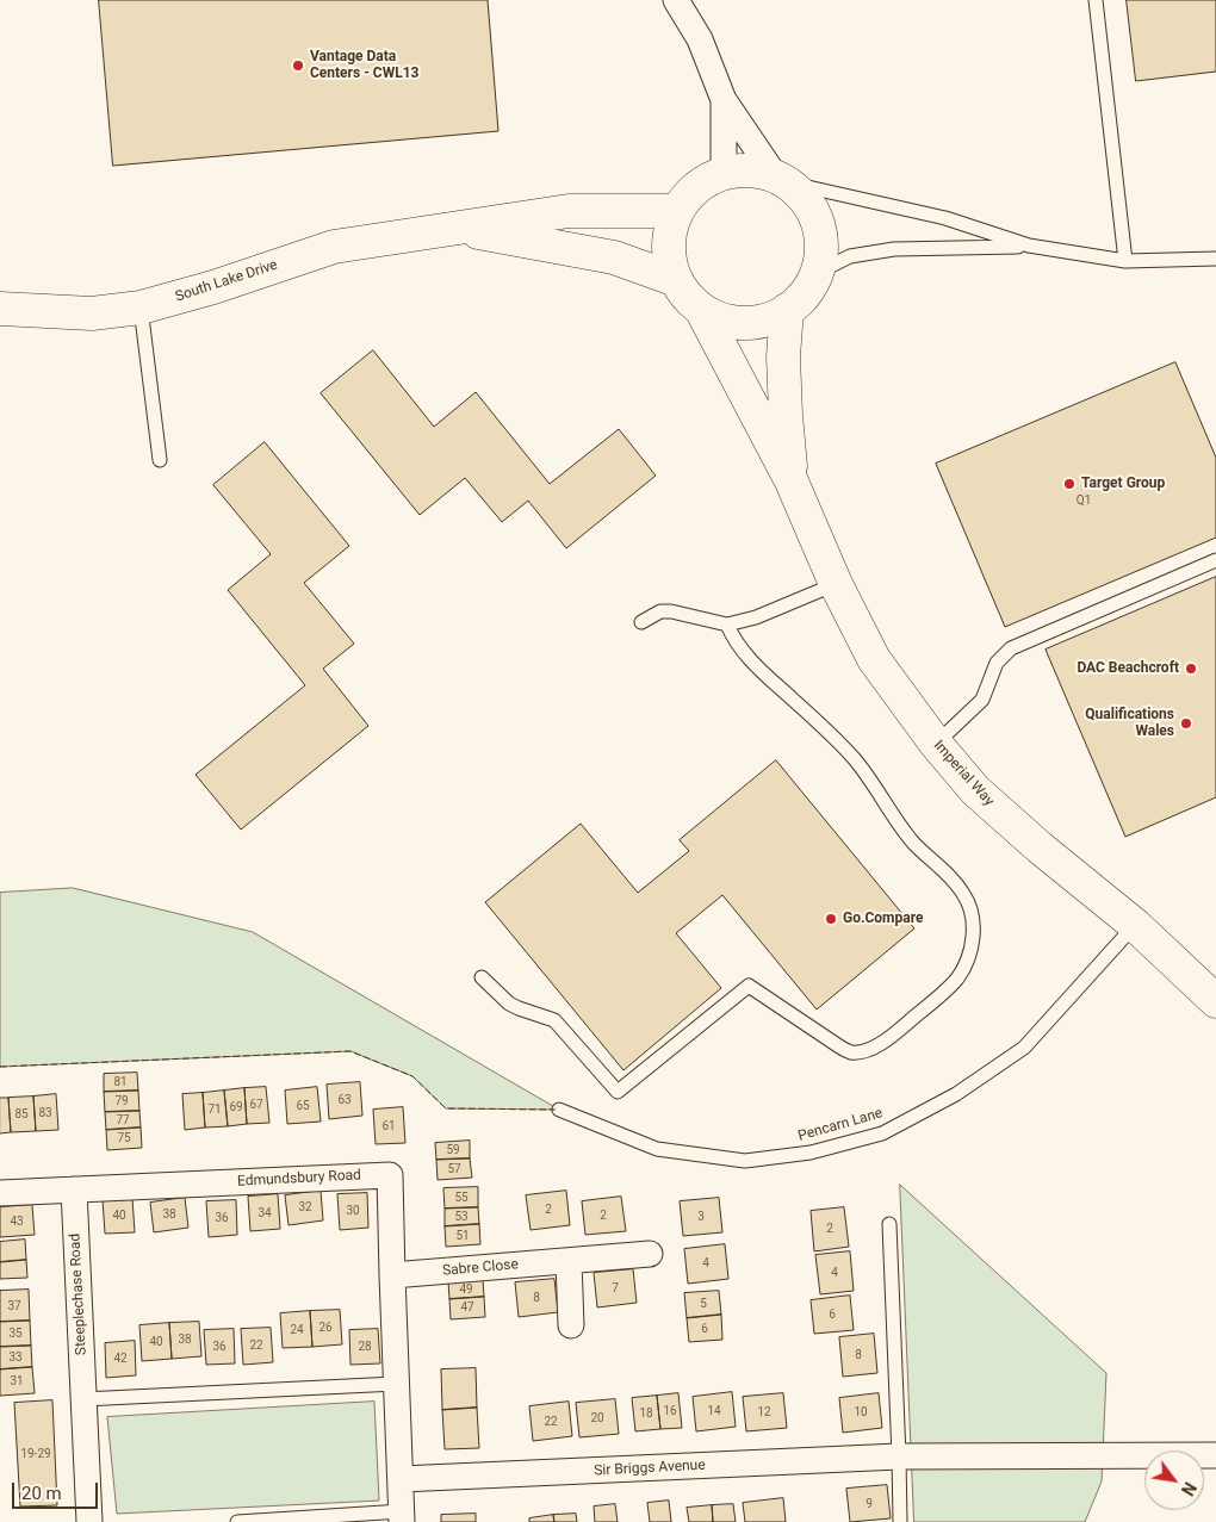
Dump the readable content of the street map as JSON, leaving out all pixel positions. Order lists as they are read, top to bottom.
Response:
{
  "streets": {
    "street": [
      "South Lake Drive",
      "Imperial Way",
      "Edmundsbury Road",
      "Sabre Close",
      "Steeplechase Road",
      "Sir Briggs Avenue"
    ],
    "lane": ["Pencarn Lane"]
  },
  "crossings": [
    ["South Lake Drive", "Imperial Way"],
    ["Imperial Way", "Pencarn Lane"],
    ["Edmundsbury Road", "Sabre Close"],
    ["Edmundsbury Road", "Steeplechase Road"],
    ["Edmundsbury Road", "Sir Briggs Avenue"]
  ],
  "places": [
    "Vantage Data Centers - CWL13",
    "Target Group",
    "DAC Beachcroft",
    "Qualifications Wales",
    "Go.Compare"
  ],
  "house_numbers": [
    "Q1",
    "81",
    "63",
    "79",
    "67",
    "65",
    "69",
    "71",
    "83",
    "85",
    "77",
    "61",
    "75",
    "59",
    "57",
    "55",
    "32",
    "2",
    "30",
    "34",
    "38",
    "40",
    "2",
    "53",
    "3",
    "36",
    "43",
    "2",
    "51",
    "4",
    "4",
    "7",
    "49",
    "8",
    "5",
    "37",
    "47",
    "6",
    "26",
    "6",
    "24",
    "35",
    "38",
    "40",
    "22",
    "36",
    "28",
    "8",
    "33",
    "42",
    "31",
    "16",
    "14",
    "12",
    "10",
    "18",
    "20",
    "22",
    "19-29",
    "9"
  ],
  "scale_bar": "20 m",
  "north": "bottom right"
}
